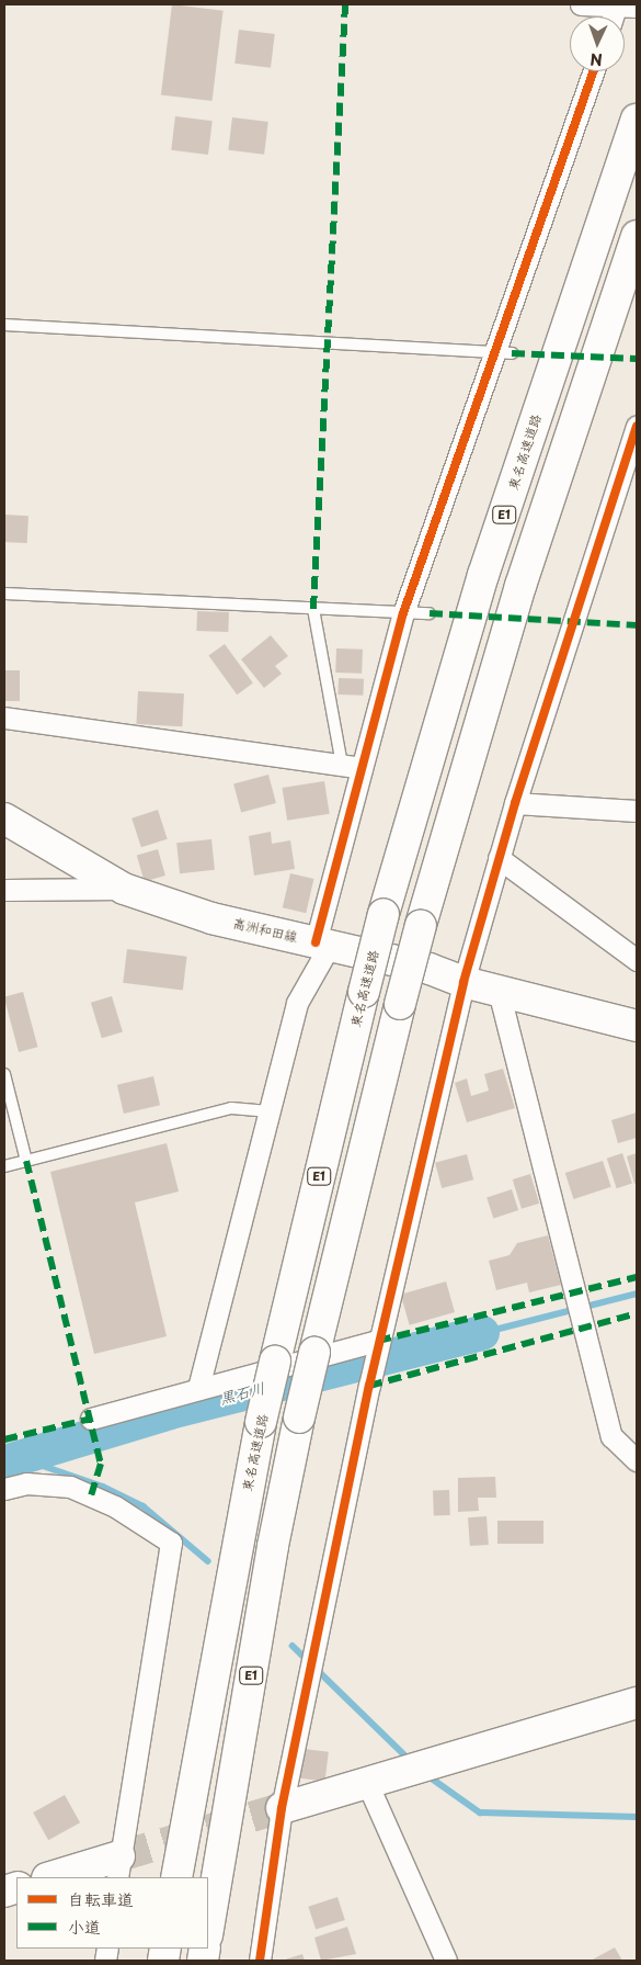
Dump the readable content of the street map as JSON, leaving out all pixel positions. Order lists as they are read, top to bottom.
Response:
{
  "streets": {
    "main road": ["東名高速道路", "E1", "高洲和田線"]
  },
  "water": ["黒石川"],
  "legend": ["自転車道", "小道"],
  "north": "bottom"
}
